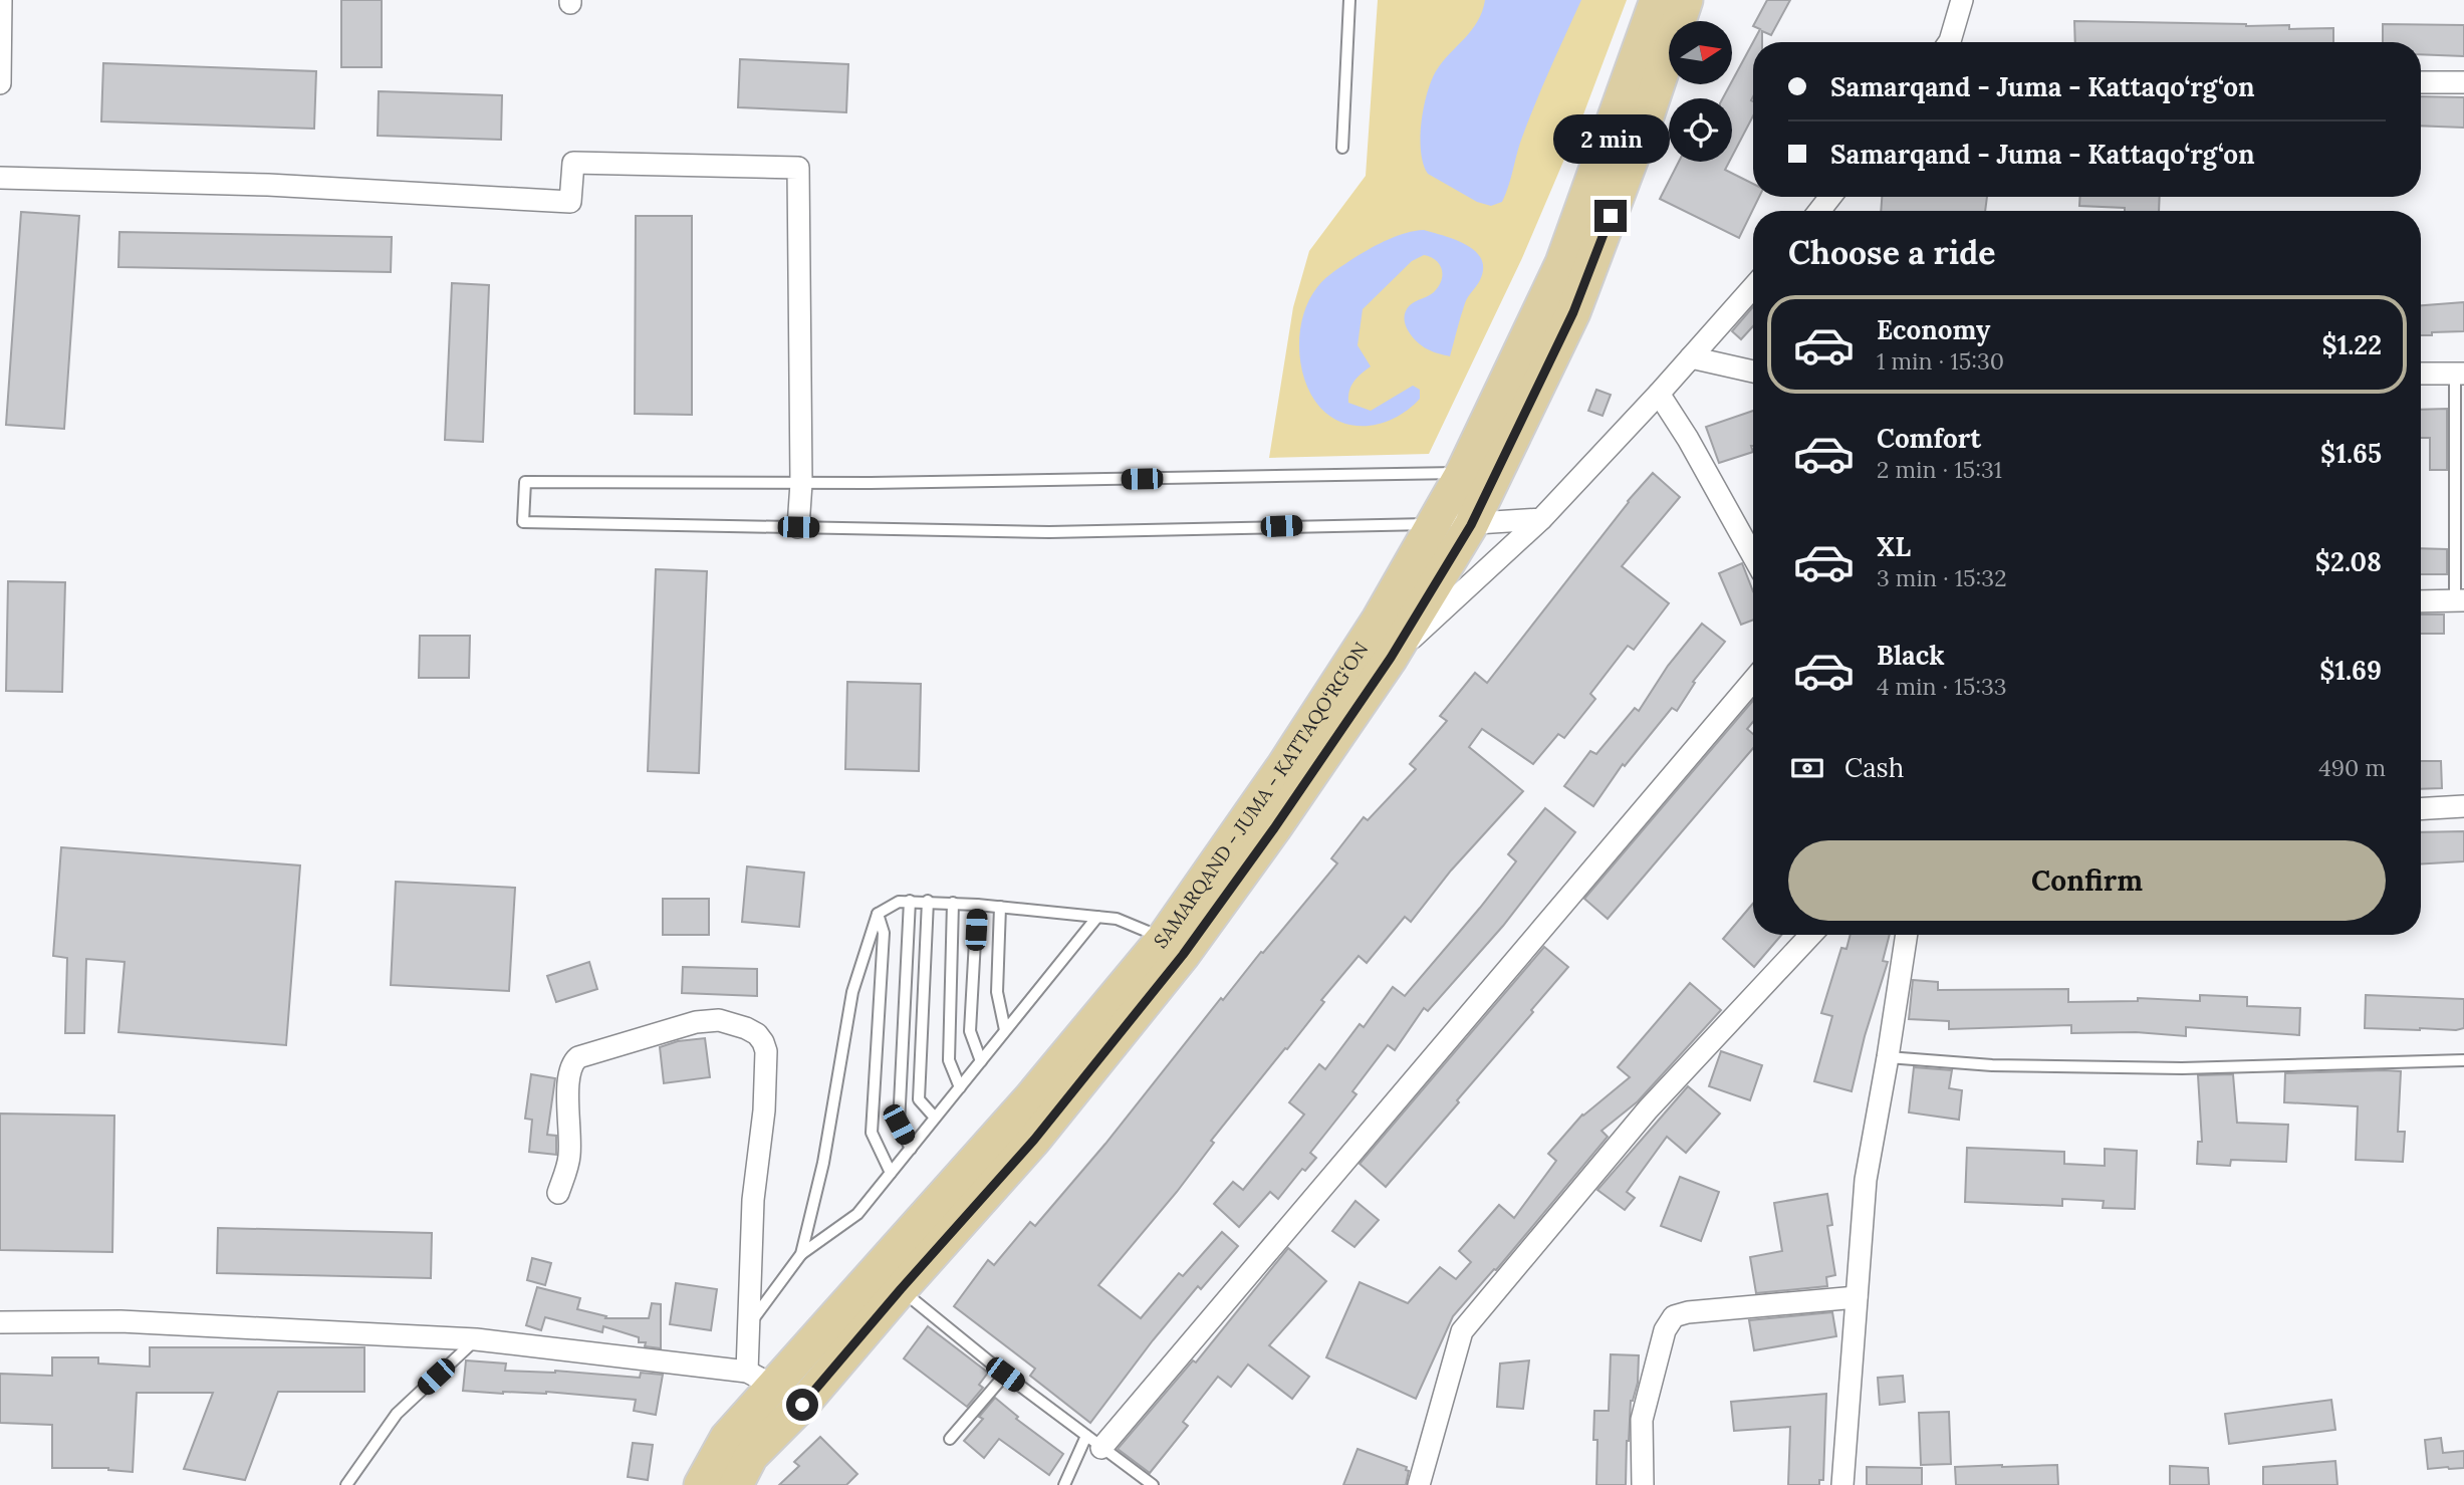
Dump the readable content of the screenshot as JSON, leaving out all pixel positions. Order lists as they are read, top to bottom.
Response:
{
  "streets": {
    "main road": ["SAMARQAND - JUMA - KATTAQO‘RG‘ON"]
  },
  "north": "right",
  "page": {
    "banner": ["Samarqand - Juma - Kattaqo‘rg‘on", "Samarqand - Juma - Kattaqo‘rg‘on"],
    "bubble": "2 min",
    "heading": "Choose a ride",
    "list": [
      {
        "name": "Economy",
        "note": "1 min · 15:30",
        "value": "$1.22"
      },
      {
        "name": "Comfort",
        "note": "2 min · 15:31",
        "value": "$1.65"
      },
      {
        "name": "XL",
        "note": "3 min · 15:32",
        "value": "$2.08"
      },
      {
        "name": "Black",
        "note": "4 min · 15:33",
        "value": "$1.69"
      }
    ],
    "pay": ["Cash", "490 m"],
    "buttons": "Confirm"
  }
}
